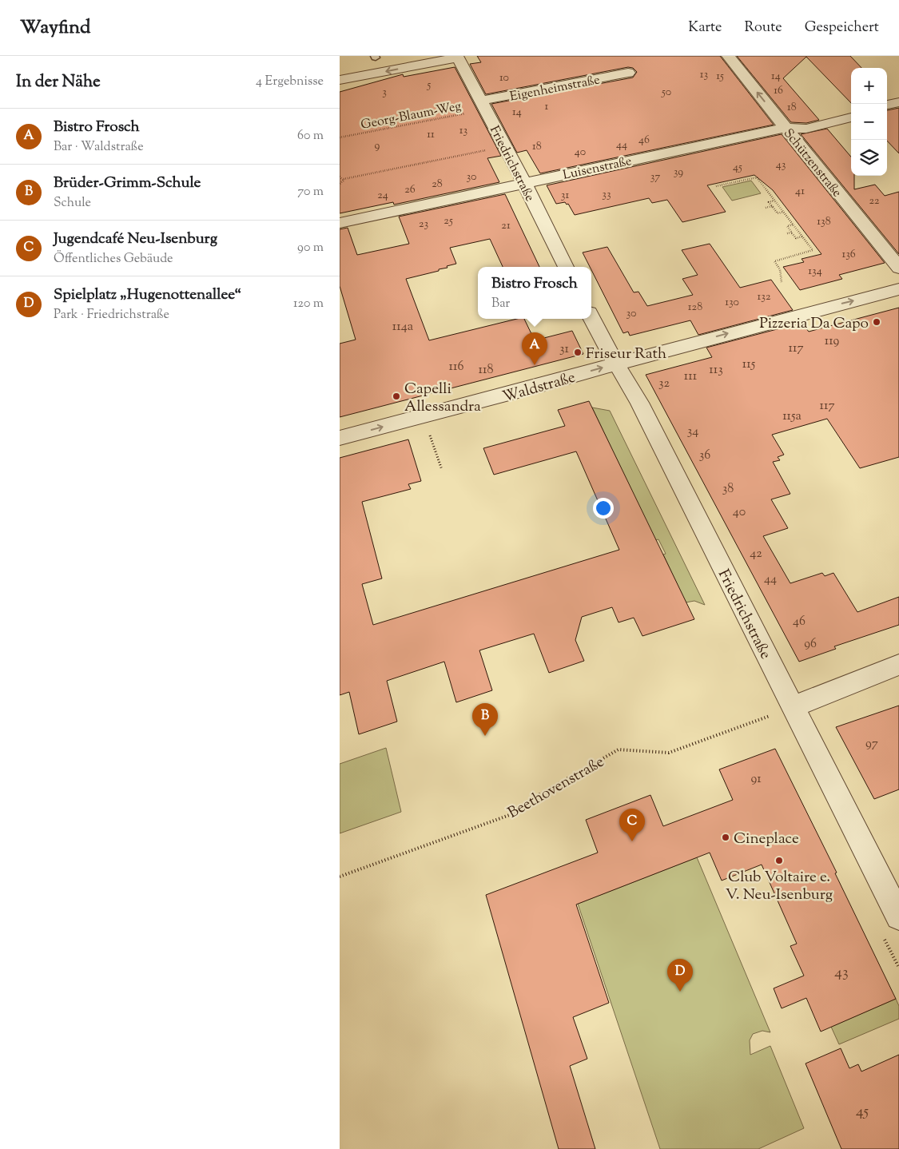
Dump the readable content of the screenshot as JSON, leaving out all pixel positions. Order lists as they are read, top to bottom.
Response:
{
  "streets": {
    "street": [
      "Eigenheimstraße",
      "Schützenstraße",
      "Friedrichstraße",
      "Luisenstraße",
      "Waldstraße"
    ],
    "path": ["Georg-Blaum-Weg", "Beethovenstraße"]
  },
  "crossings": [
    ["Eigenheimstraße", "Georg-Blaum-Weg"],
    ["Eigenheimstraße", "Friedrichstraße"],
    ["Georg-Blaum-Weg", "Friedrichstraße"],
    ["Schützenstraße", "Luisenstraße"],
    ["Friedrichstraße", "Luisenstraße"],
    ["Friedrichstraße", "Waldstraße"],
    ["Friedrichstraße", "Beethovenstraße"]
  ],
  "one_way": ["Waldstraße"],
  "places": [
    "Pizzeria Da Capo",
    "Friseur Rath",
    "Capelli Allessandra",
    "Cineplace",
    "Club Voltaire e. V. Neu-Isenburg"
  ],
  "house_numbers": [
    "13",
    "15",
    "14",
    "10",
    "5",
    "16",
    "3",
    "50",
    "1",
    "18",
    "14",
    "13",
    "11",
    "46",
    "44",
    "9",
    "18",
    "40",
    "43",
    "45",
    "39",
    "30",
    "37",
    "28",
    "26",
    "41",
    "33",
    "24",
    "31",
    "22",
    "25",
    "138",
    "23",
    "21",
    "136",
    "134",
    "132",
    "130",
    "128",
    "30",
    "114a",
    "119",
    "117",
    "31",
    "115",
    "116",
    "118",
    "113",
    "111",
    "32",
    "117",
    "115a",
    "34",
    "36",
    "38",
    "40",
    "42",
    "44",
    "46",
    "96",
    "97",
    "91",
    "43",
    "45"
  ],
  "page": {
    "header": "Wayfind",
    "nav": ["Karte", "Route", "Gespeichert"],
    "heading": ["In der Nähe", "4 Ergebnisse"],
    "map_buttons": ["+", "−"],
    "list": [
      {
        "mark": "A",
        "name": "Bistro Frosch",
        "note": "Bar · Waldstraße",
        "value": "60 m"
      },
      {
        "mark": "B",
        "name": "Brüder-Grimm-Schule",
        "note": "Schule",
        "value": "70 m"
      },
      {
        "mark": "C",
        "name": "Jugendcafé Neu-Isenburg",
        "note": "Öffentliches Gebäude",
        "value": "90 m"
      },
      {
        "mark": "D",
        "name": "Spielplatz „Hugenottenallee“",
        "note": "Park · Friedrichstraße",
        "value": "120 m"
      }
    ],
    "popup": ["Bistro Frosch", "Bar"],
    "pins": [
      "A",
      "B",
      "C",
      "D"
    ]
  }
}
